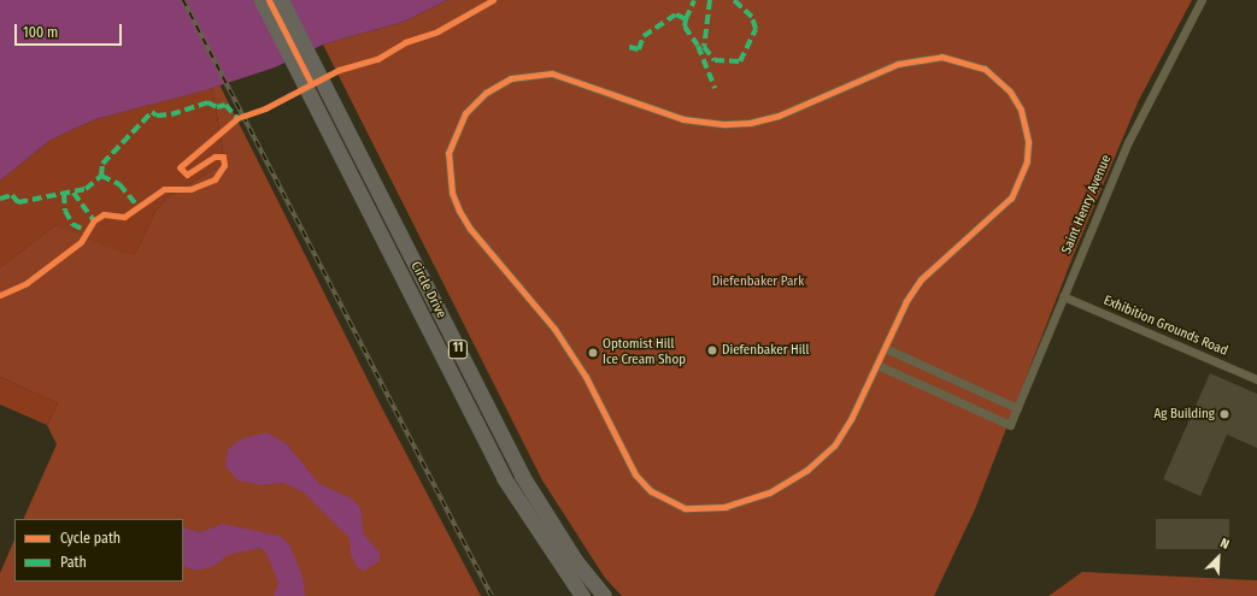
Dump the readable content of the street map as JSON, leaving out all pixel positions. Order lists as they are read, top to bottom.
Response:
{
  "streets": {
    "highway": ["Circle Drive", "11"],
    "street": ["Saint Henry Avenue", "Exhibition Grounds Road"]
  },
  "crossings": [
    ["Saint Henry Avenue", "Exhibition Grounds Road"]
  ],
  "parks": ["Diefenbaker Park"],
  "places": ["Diefenbaker Hill", "Optomist Hill Ice Cream Shop", "Ag Building"],
  "legend": ["Cycle path", "Path"],
  "scale_bar": "100 m",
  "north": "top right"
}
